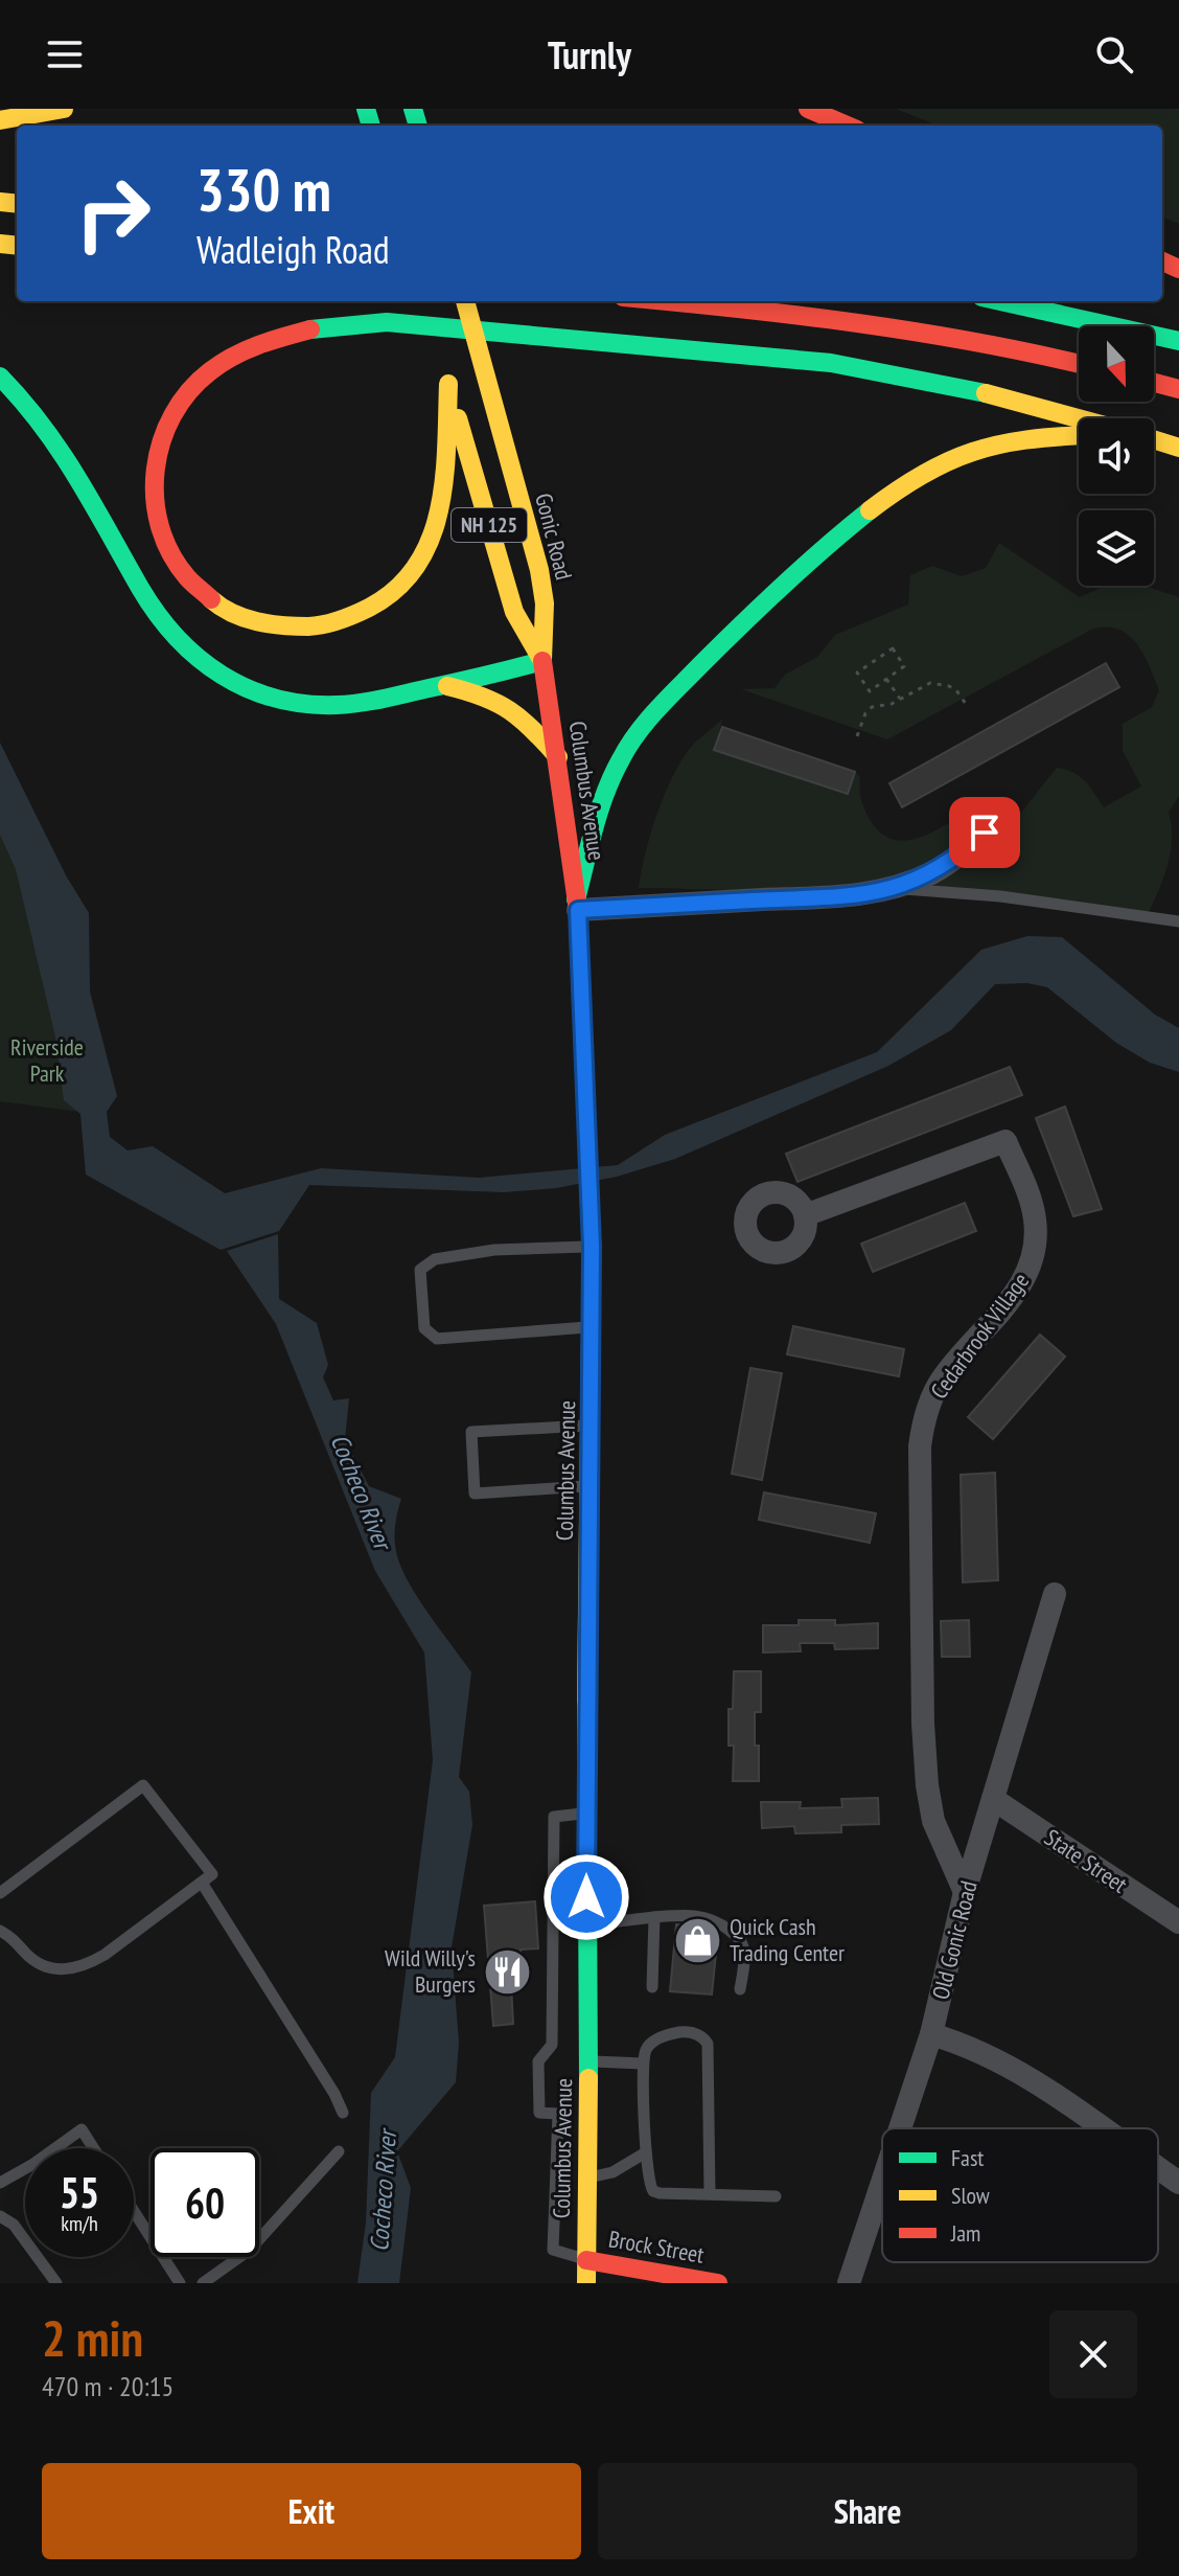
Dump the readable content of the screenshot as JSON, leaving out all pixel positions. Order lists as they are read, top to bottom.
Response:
{
  "streets": {
    "main road": [
      "NH 125",
      "Gonic Road",
      "Columbus Avenue",
      "Brock Street"
    ],
    "street": ["Cedarbrook Village", "State Street", "Old Gonic Road"]
  },
  "crossings": [
    ["NH 125", "Gonic Road"],
    ["NH 125", "Columbus Avenue"],
    ["Gonic Road", "Columbus Avenue"],
    ["Columbus Avenue", "Brock Street"],
    ["Cedarbrook Village", "Old Gonic Road"],
    ["State Street", "Old Gonic Road"]
  ],
  "water": ["Cocheco River"],
  "parks": ["Riverside Park"],
  "places": {
    "shop": ["Quick Cash Trading Center"],
    "restaurant": ["Wild Willy's Burgers"]
  },
  "legend": ["Fast", "Slow", "Jam"],
  "north": "bottom",
  "page": {
    "header": "Turnly",
    "turn": ["330 m", "Wadleigh Road"],
    "speed": "55 km/h",
    "limit": "60",
    "heading": ["2 min", "470 m · 20:15"],
    "buttons": ["Exit", "Share"]
  }
}
